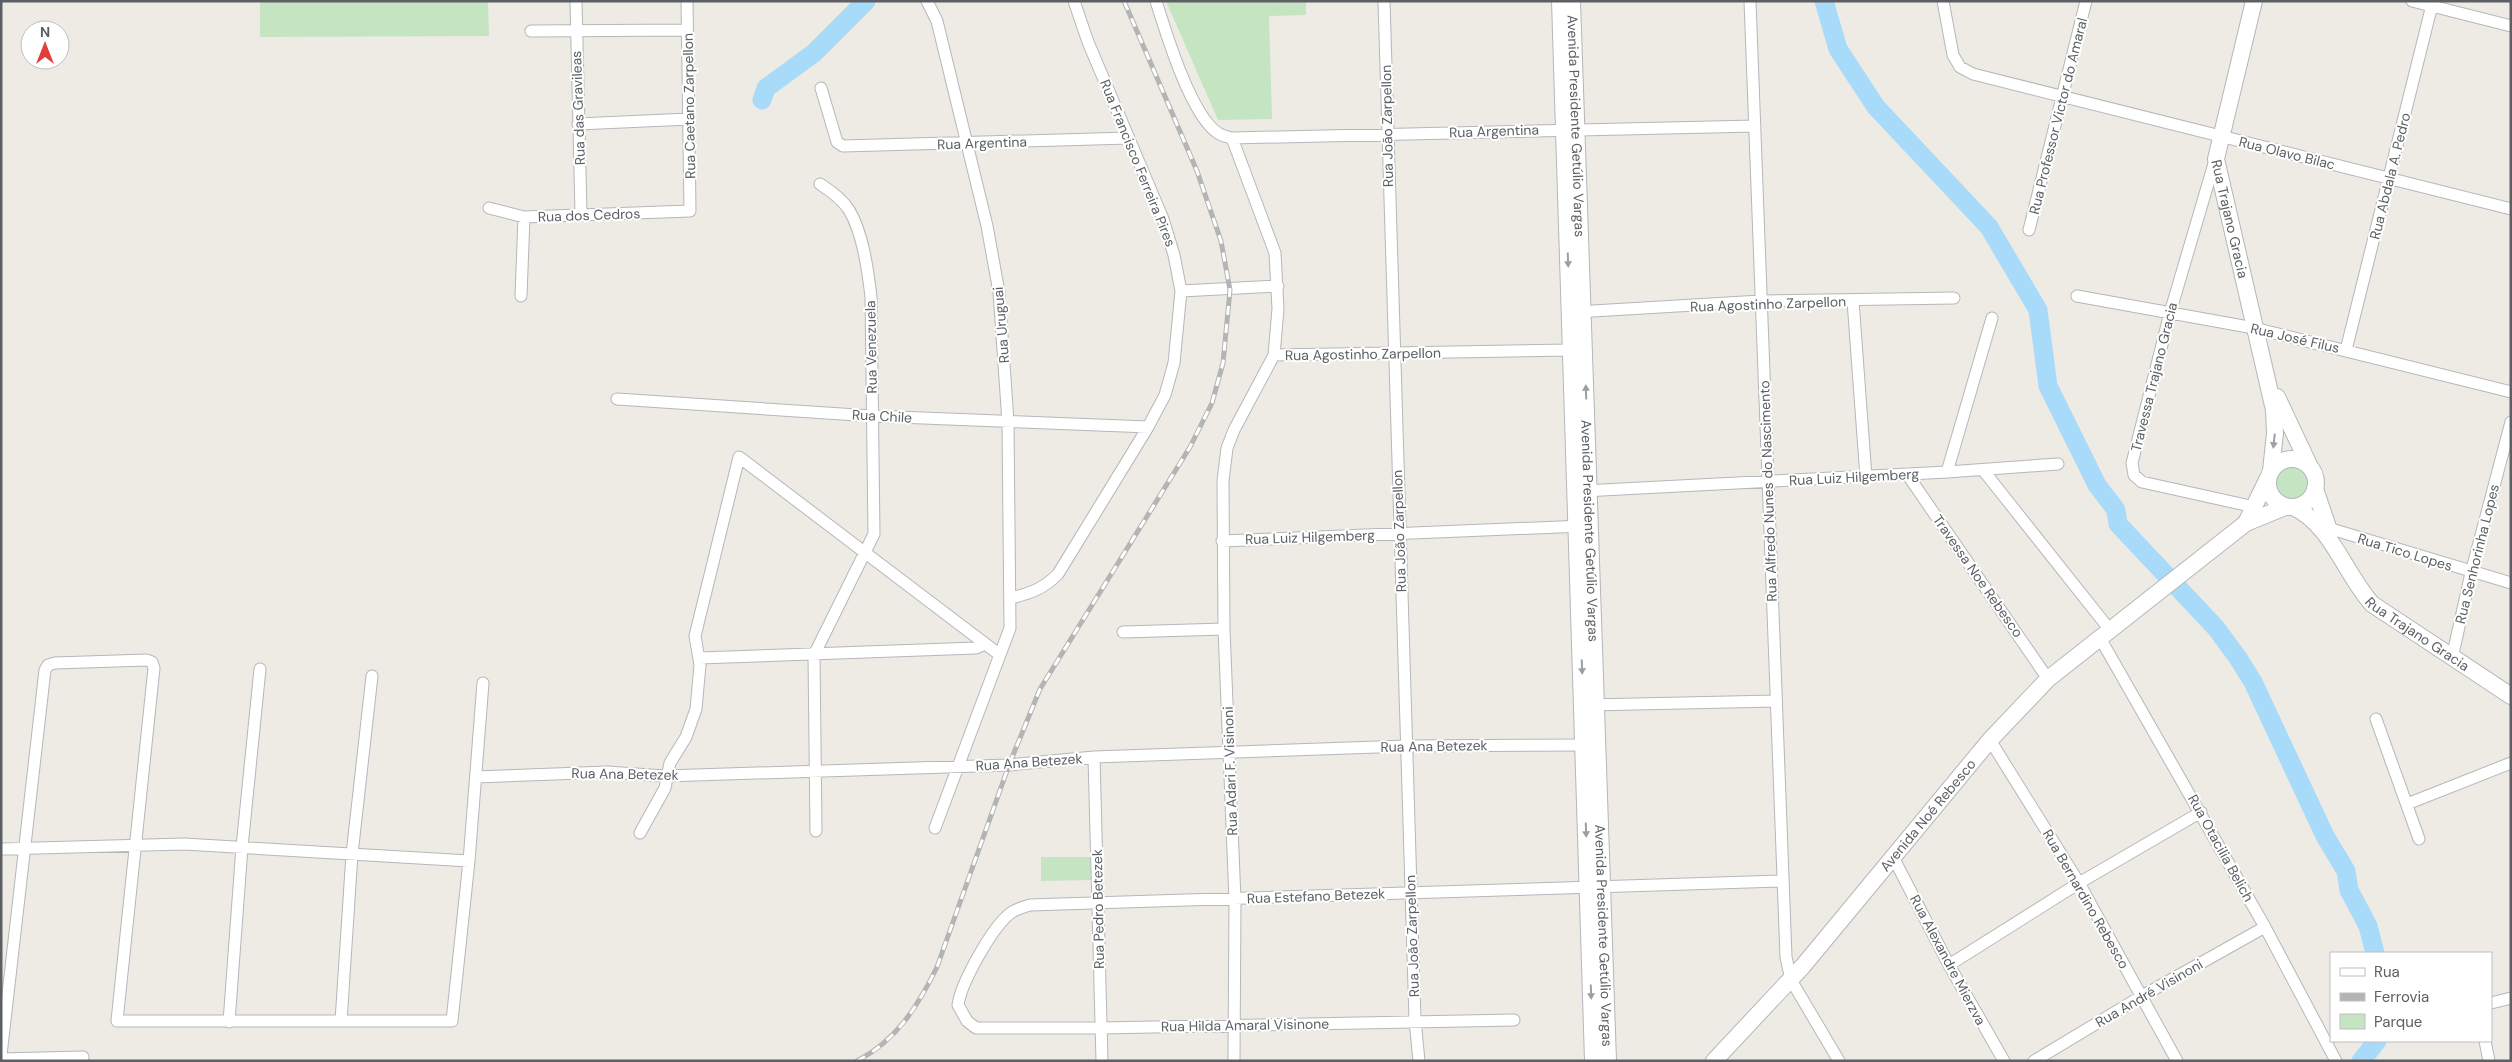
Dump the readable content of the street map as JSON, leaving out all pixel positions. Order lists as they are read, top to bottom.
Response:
{
  "streets": {
    "main road": ["Avenida Presidente Getúlio Vargas", "Rua Trajano Gracia", "Avenida Noé Rebesco"],
    "street": [
      "Rua Caetano Zarpellon",
      "Rua das Gravileas",
      "Rua Professor Victor do Amaral",
      "Rua João Zarpellon",
      "Rua Argentina",
      "Rua Olavo Bilac",
      "Rua Francisco Ferreira Pires",
      "Rua Abdala A. Pedro",
      "Rua dos Cedros",
      "Rua Agostinho Zarpellon",
      "Rua Uruguai",
      "Rua José Filus",
      "Rua Venezuela",
      "Travessa Trajano Gracia",
      "Rua Chile",
      "Rua Luiz Hilgemberg",
      "Rua Alfredo Nunes do Nascimento",
      "Rua Tico Lopes",
      "Rua Senhorinha Lopes",
      "Travessa Noe Rebesco",
      "Rua Ana Betezek",
      "Rua Adari F. Visinoni",
      "Rua Otacilia Belich",
      "Rua Estefano Betezek",
      "Rua Bernardino Rebesco",
      "Rua Pedro Betezek",
      "Rua Alexandre Mierzva",
      "Rua André Visinoni",
      "Rua Hilda Amaral Visinone"
    ]
  },
  "crossings": [
    ["Rua Caetano Zarpellon", "Rua dos Cedros"],
    ["Rua das Gravileas", "Rua dos Cedros"],
    ["Rua Professor Victor do Amaral", "Rua Olavo Bilac"],
    ["Rua João Zarpellon", "Rua Argentina"],
    ["Rua João Zarpellon", "Rua Agostinho Zarpellon"],
    ["Rua João Zarpellon", "Rua Luiz Hilgemberg"],
    ["Rua João Zarpellon", "Rua Ana Betezek"],
    ["Rua João Zarpellon", "Rua Estefano Betezek"],
    ["Rua João Zarpellon", "Rua Hilda Amaral Visinone"],
    ["Avenida Presidente Getúlio Vargas", "Rua Argentina"],
    ["Avenida Presidente Getúlio Vargas", "Rua Agostinho Zarpellon"],
    ["Avenida Presidente Getúlio Vargas", "Rua Luiz Hilgemberg"],
    ["Avenida Presidente Getúlio Vargas", "Rua Ana Betezek"],
    ["Avenida Presidente Getúlio Vargas", "Rua Estefano Betezek"],
    ["Rua Argentina", "Rua Francisco Ferreira Pires"],
    ["Rua Argentina", "Rua Uruguai"],
    ["Rua Argentina", "Rua Alfredo Nunes do Nascimento"],
    ["Rua Argentina", "Rua Adari F. Visinoni"],
    ["Rua Olavo Bilac", "Rua Abdala A. Pedro"],
    ["Rua Olavo Bilac", "Rua Trajano Gracia"],
    ["Rua Francisco Ferreira Pires", "Rua Uruguai"],
    ["Rua Francisco Ferreira Pires", "Rua Chile"],
    ["Rua Abdala A. Pedro", "Rua José Filus"],
    ["Rua Trajano Gracia", "Rua José Filus"],
    ["Rua Trajano Gracia", "Travessa Trajano Gracia"],
    ["Rua Trajano Gracia", "Rua Tico Lopes"],
    ["Rua Trajano Gracia", "Rua Senhorinha Lopes"],
    ["Rua Agostinho Zarpellon", "Rua Alfredo Nunes do Nascimento"],
    ["Rua Agostinho Zarpellon", "Rua Adari F. Visinoni"],
    ["Rua Uruguai", "Rua Chile"],
    ["Rua Uruguai", "Rua Ana Betezek"],
    ["Rua José Filus", "Travessa Trajano Gracia"],
    ["Rua Venezuela", "Rua Chile"],
    ["Rua Luiz Hilgemberg", "Rua Alfredo Nunes do Nascimento"],
    ["Rua Luiz Hilgemberg", "Travessa Noe Rebesco"],
    ["Rua Luiz Hilgemberg", "Rua Adari F. Visinoni"],
    ["Rua Luiz Hilgemberg", "Rua Otacilia Belich"],
    ["Rua Alfredo Nunes do Nascimento", "Avenida Noé Rebesco"],
    ["Rua Alfredo Nunes do Nascimento", "Rua Estefano Betezek"],
    ["Rua Tico Lopes", "Rua Senhorinha Lopes"],
    ["Travessa Noe Rebesco", "Avenida Noé Rebesco"],
    ["Rua Ana Betezek", "Rua Adari F. Visinoni"],
    ["Rua Ana Betezek", "Rua Pedro Betezek"],
    ["Rua Adari F. Visinoni", "Rua Estefano Betezek"],
    ["Rua Adari F. Visinoni", "Rua Hilda Amaral Visinone"],
    ["Avenida Noé Rebesco", "Rua Otacilia Belich"],
    ["Avenida Noé Rebesco", "Rua Bernardino Rebesco"],
    ["Avenida Noé Rebesco", "Rua Alexandre Mierzva"],
    ["Rua Otacilia Belich", "Rua André Visinoni"],
    ["Rua Estefano Betezek", "Rua Pedro Betezek"],
    ["Rua Estefano Betezek", "Rua Hilda Amaral Visinone"],
    ["Rua Bernardino Rebesco", "Rua André Visinoni"],
    ["Rua Pedro Betezek", "Rua Hilda Amaral Visinone"]
  ],
  "legend": ["Rua", "Ferrovia", "Parque"],
  "north": "top"
}
